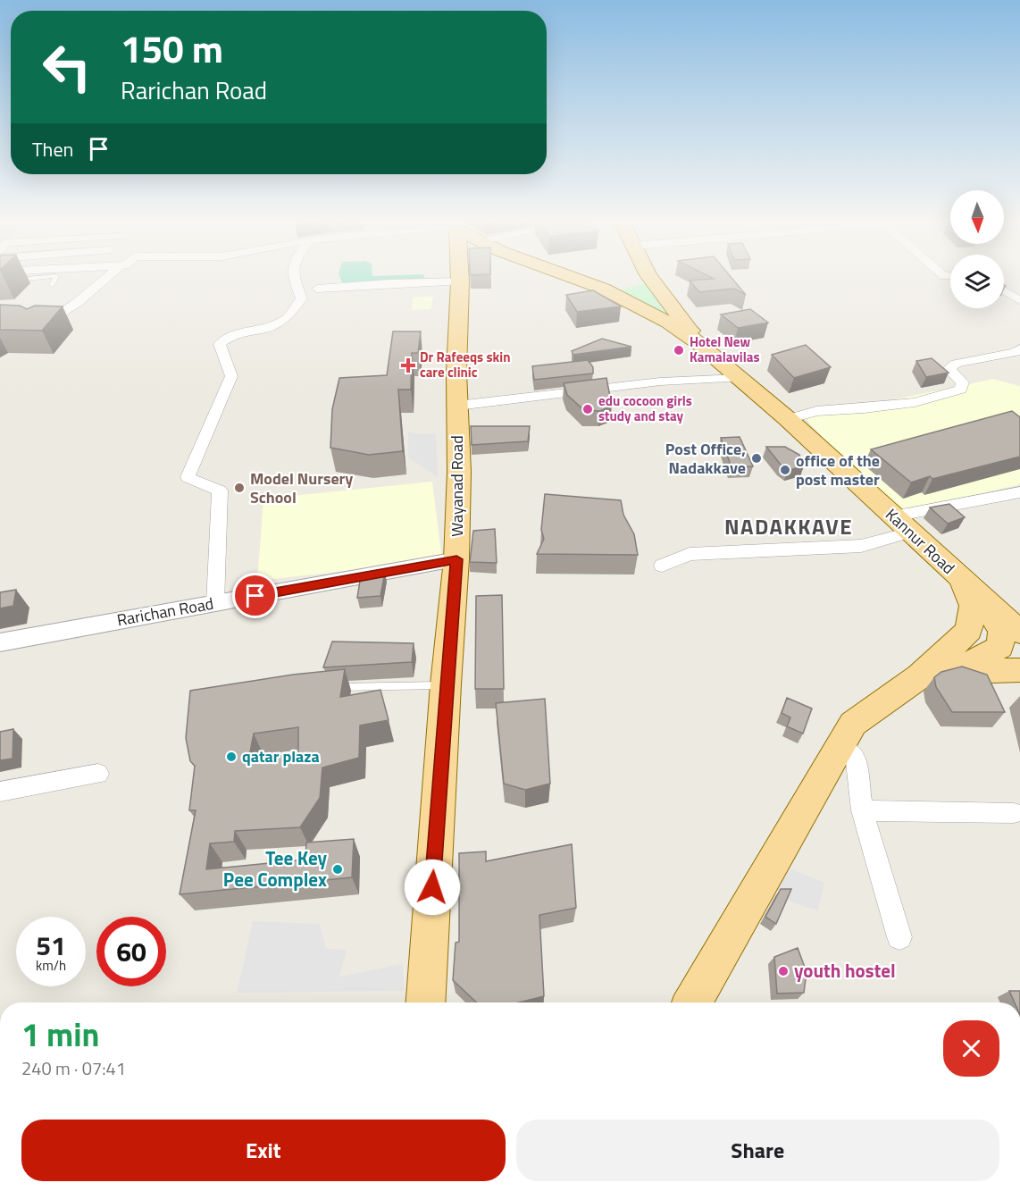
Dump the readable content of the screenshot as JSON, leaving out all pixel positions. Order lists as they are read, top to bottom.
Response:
{
  "streets": {
    "main road": ["Wayanad Road", "Kannur Road"],
    "street": ["Rarichan Road"]
  },
  "crossings": [
    ["Wayanad Road", "Rarichan Road"]
  ],
  "districts": ["NADAKKAVE"],
  "places": {
    "other": [
      "Hotel New Kamalavilas",
      "edu cocoon girls study and stay",
      "Post Office, Nadakkave",
      "office of the post master",
      "Model Nursery School",
      "qatar plaza",
      "Tee Key Pee Complex",
      "youth hostel"
    ],
    "health": ["Dr Rafeeqs skin care clinic"]
  },
  "north": "bottom",
  "page": {
    "turn": ["150 m", "Rarichan Road"],
    "then": "Then",
    "speed": "51 km/h",
    "limit": "60",
    "heading": ["1 min", "240 m · 07:41"],
    "buttons": ["Exit", "Share"]
  }
}
